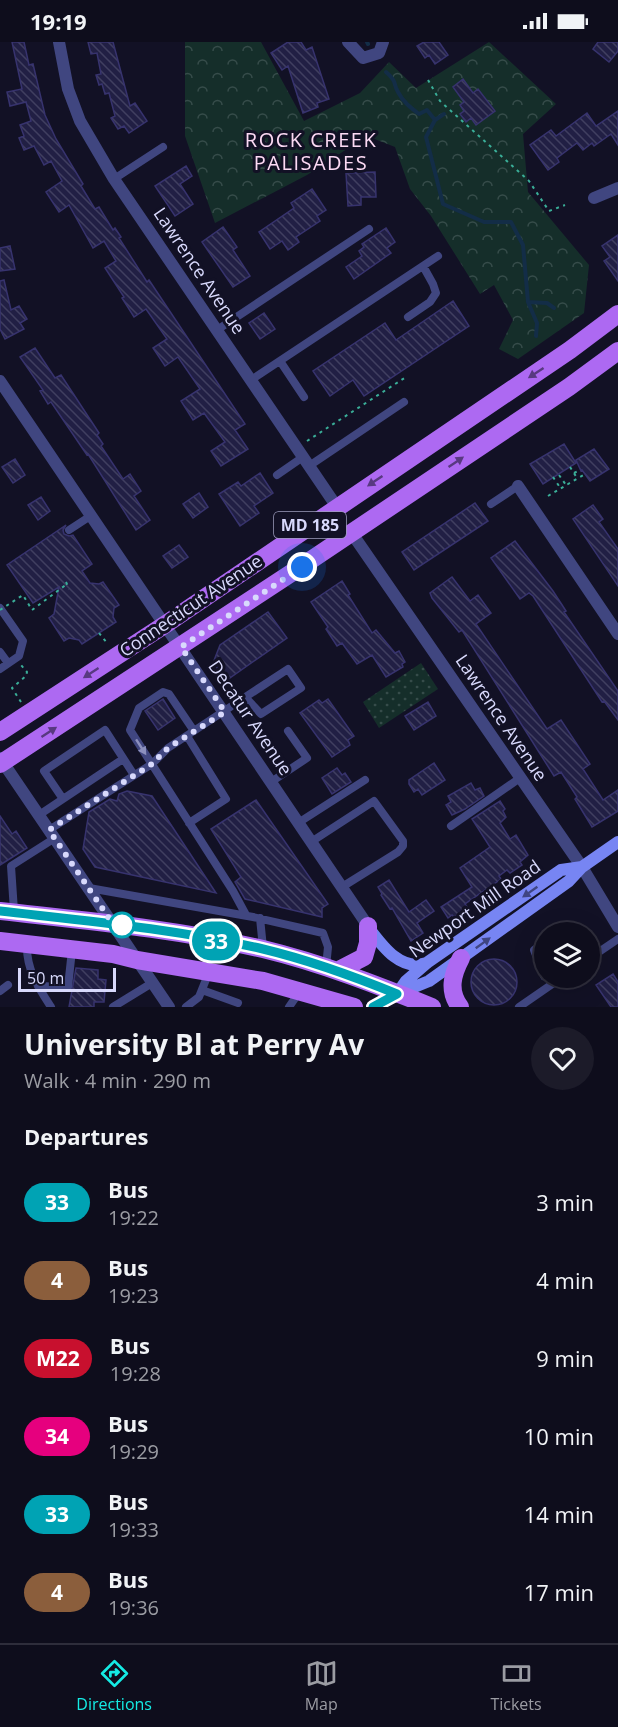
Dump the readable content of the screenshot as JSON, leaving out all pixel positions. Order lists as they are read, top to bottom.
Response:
{
  "streets": {
    "main road": ["MD 185", "Connecticut Avenue"],
    "street": ["Lawrence Avenue", "Decatur Avenue", "Newport Mill Road"]
  },
  "crossings": [
    ["Lawrence Avenue", "Connecticut Avenue"],
    ["Lawrence Avenue", "Newport Mill Road"],
    ["Connecticut Avenue", "Decatur Avenue"]
  ],
  "districts": ["ROCK CREEK PALISADES"],
  "lines": ["bus line 33"],
  "scale_bar": "50 m",
  "page": {
    "status": "19:19",
    "on_map": "33",
    "scale": "50 m",
    "heading": [
      ["University Bl at Perry Av", "Walk · 4 min · 290 m"],
      "Departures"
    ],
    "list": [
      {
        "mark": "33",
        "name": "Bus",
        "note": "19:22",
        "value": "3 min"
      },
      {
        "mark": "4",
        "name": "Bus",
        "note": "19:23",
        "value": "4 min"
      },
      {
        "mark": "M22",
        "name": "Bus",
        "note": "19:28",
        "value": "9 min"
      },
      {
        "mark": "34",
        "name": "Bus",
        "note": "19:29",
        "value": "10 min"
      },
      {
        "mark": "33",
        "name": "Bus",
        "note": "19:33",
        "value": "14 min"
      },
      {
        "mark": "4",
        "name": "Bus",
        "note": "19:36",
        "value": "17 min"
      }
    ],
    "tabs": ["Directions", "Map", "Tickets"]
  }
}
